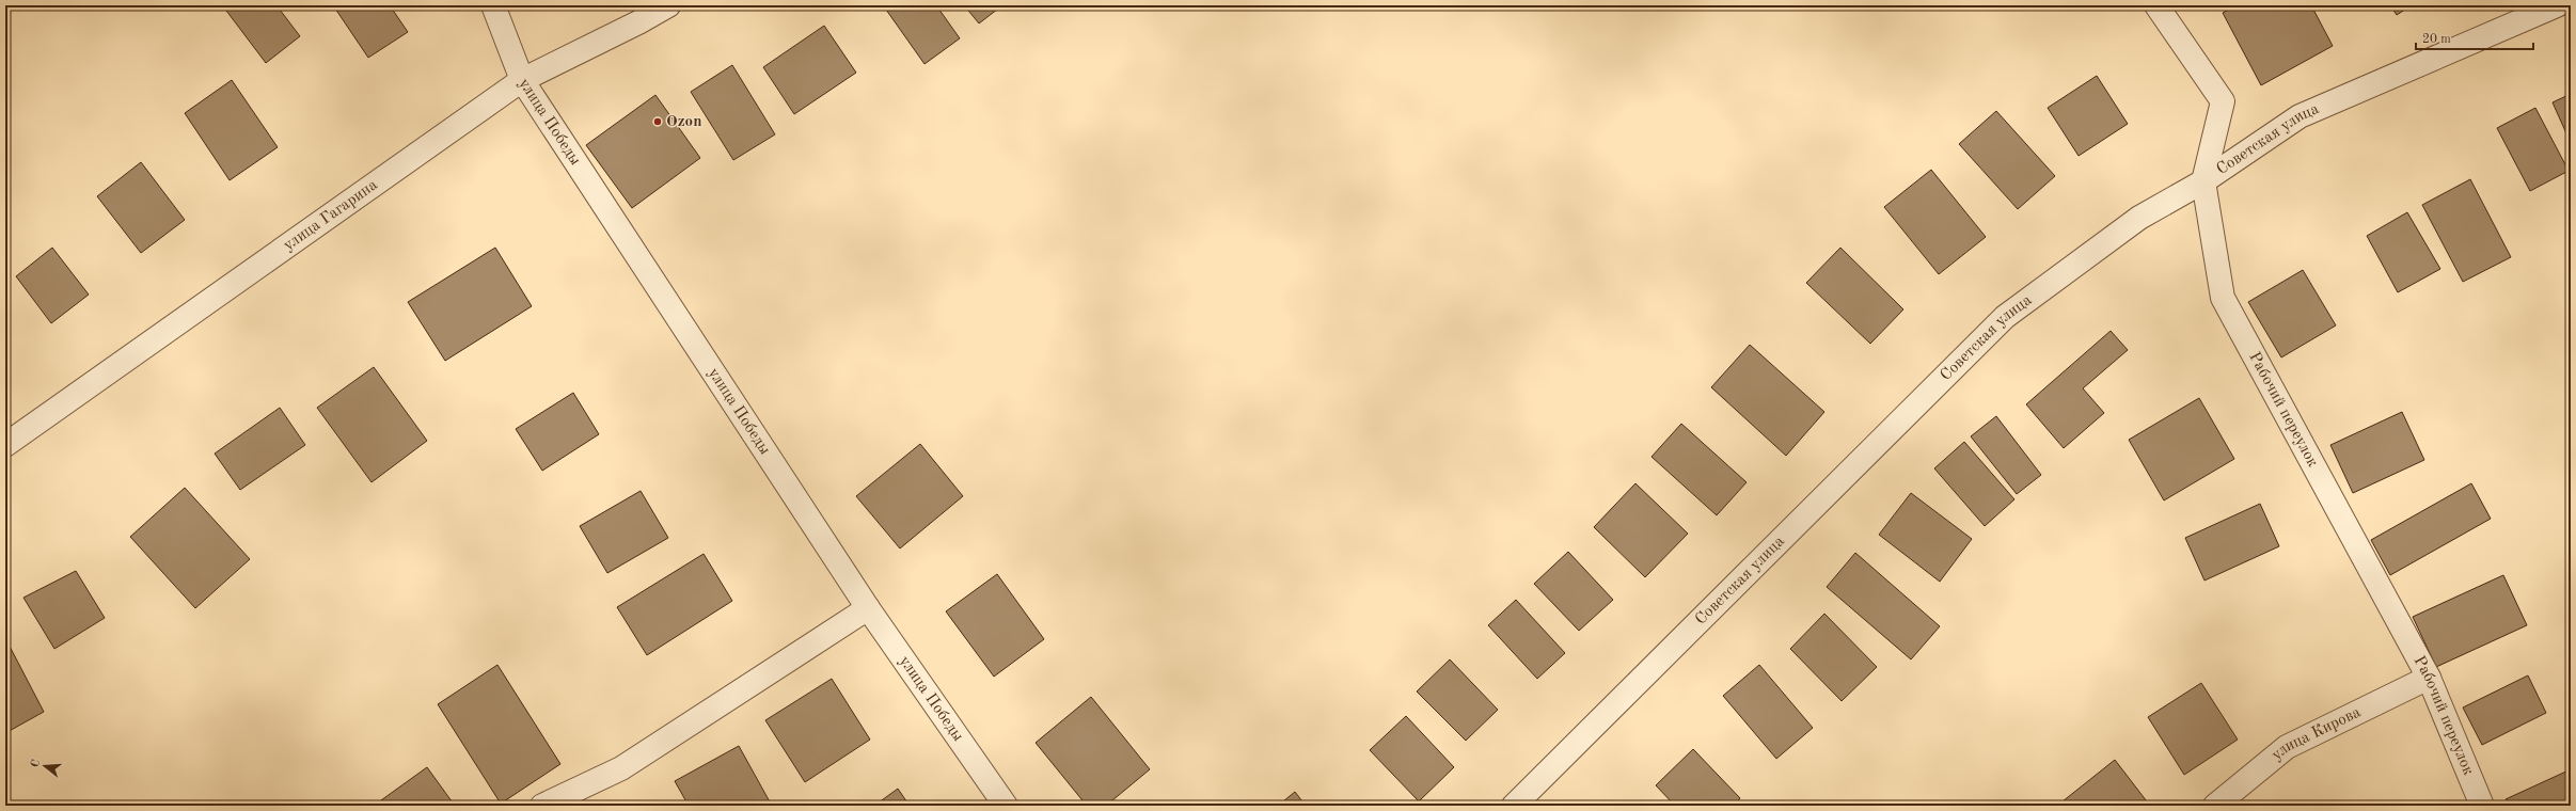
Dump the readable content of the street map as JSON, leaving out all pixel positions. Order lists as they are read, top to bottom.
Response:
{
  "streets": {
    "street": [
      "улица Победы",
      "Советская улица",
      "улица Гагарина",
      "Рабочий переулок",
      "улица Кирова"
    ]
  },
  "crossings": [
    ["улица Победы", "улица Гагарина"],
    ["Советская улица", "Рабочий переулок"],
    ["Рабочий переулок", "улица Кирова"]
  ],
  "places": ["Ozon"],
  "scale_bar": "20 m",
  "north": "left"
}
